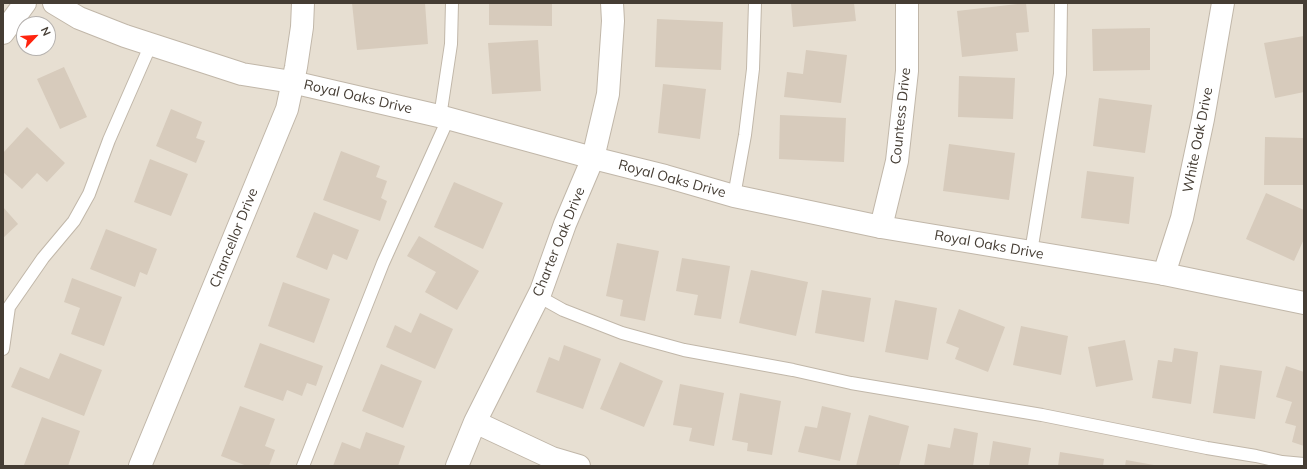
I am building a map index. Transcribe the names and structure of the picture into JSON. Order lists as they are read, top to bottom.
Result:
{
  "streets": {
    "street": [
      "Royal Oaks Drive",
      "Countess Drive",
      "White Oak Drive",
      "Chancellor Drive",
      "Charter Oak Drive"
    ]
  },
  "crossings": [
    ["Royal Oaks Drive", "Countess Drive"],
    ["Royal Oaks Drive", "White Oak Drive"],
    ["Royal Oaks Drive", "Chancellor Drive"],
    ["Royal Oaks Drive", "Charter Oak Drive"]
  ],
  "north": "top right"
}
